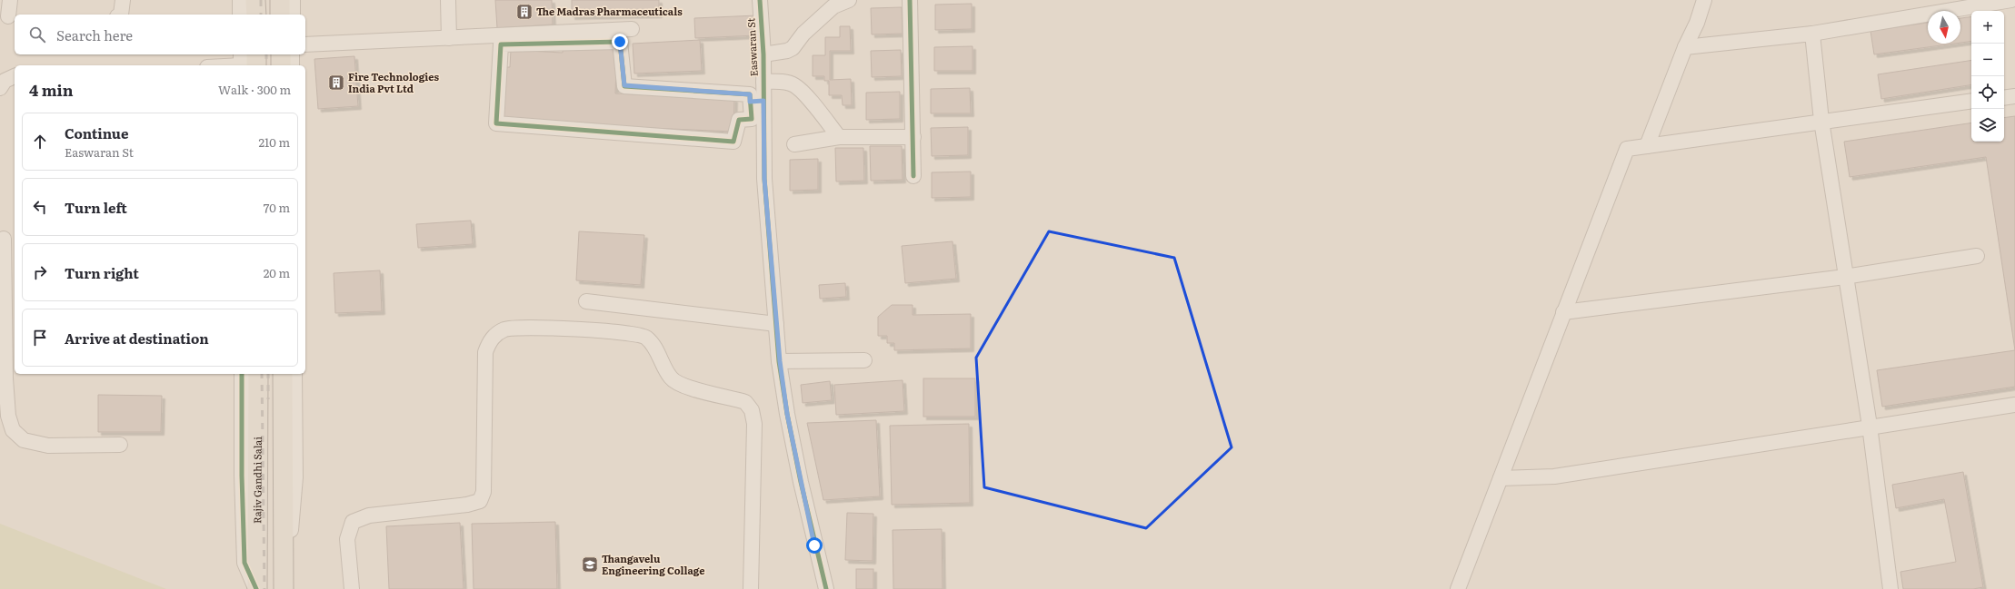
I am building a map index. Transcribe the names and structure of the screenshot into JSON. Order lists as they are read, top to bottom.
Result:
{
  "streets": {
    "main road": ["Rajiv Gandhi Salai"],
    "street": ["Easwaran St"]
  },
  "places": {
    "building": ["The Madras Pharmaceuticals", "Fire Technologies India Pvt Ltd"],
    "school or university": ["Thangavelu Engineering Collage"]
  },
  "north": "bottom",
  "page": {
    "map_buttons": ["+", "−"],
    "search": "Search here",
    "heading": ["4 min", "Walk · 300 m"],
    "list": [
      ["Continue", "Easwaran St", "210 m"],
      ["Turn left", "70 m"],
      ["Turn right", "20 m"],
      "Arrive at destination"
    ]
  }
}
